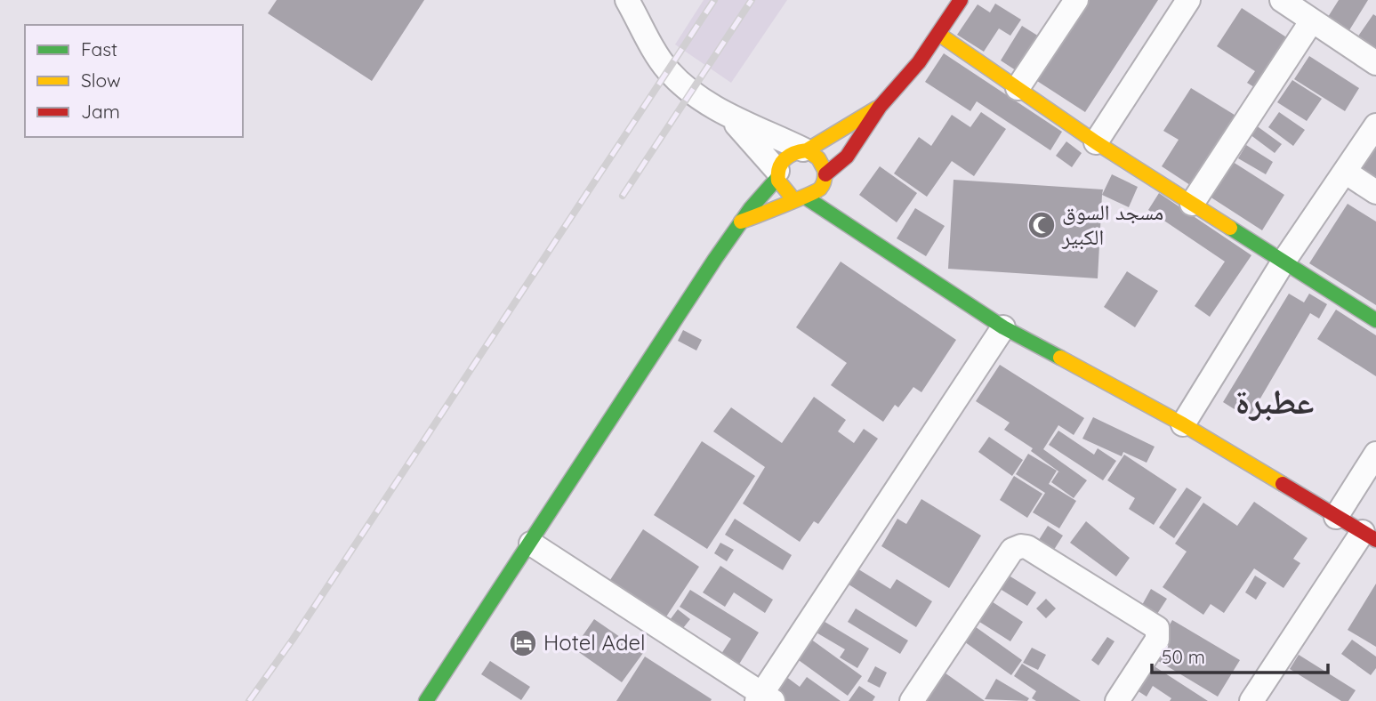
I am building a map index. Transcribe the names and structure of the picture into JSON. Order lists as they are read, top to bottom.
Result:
{
  "districts": ["عطبرة"],
  "places": {
    "mosque": ["مسجد السوق الكبير"],
    "hotel": ["Hotel Adel"]
  },
  "legend": ["Fast", "Slow", "Jam"],
  "scale_bar": "50 m"
}
